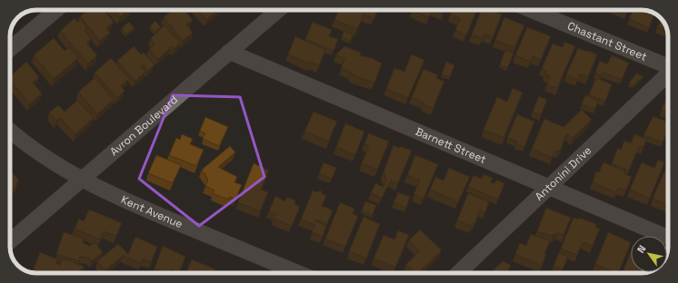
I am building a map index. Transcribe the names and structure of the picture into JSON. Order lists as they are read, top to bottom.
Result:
{
  "streets": {
    "street": [
      "Chastant Street",
      "Avron Boulevard",
      "Barnett Street",
      "Antonini Drive",
      "Kent Avenue"
    ]
  },
  "crossings": [
    ["Avron Boulevard", "Barnett Street"],
    ["Avron Boulevard", "Kent Avenue"],
    ["Barnett Street", "Antonini Drive"]
  ],
  "north": "top left"
}
